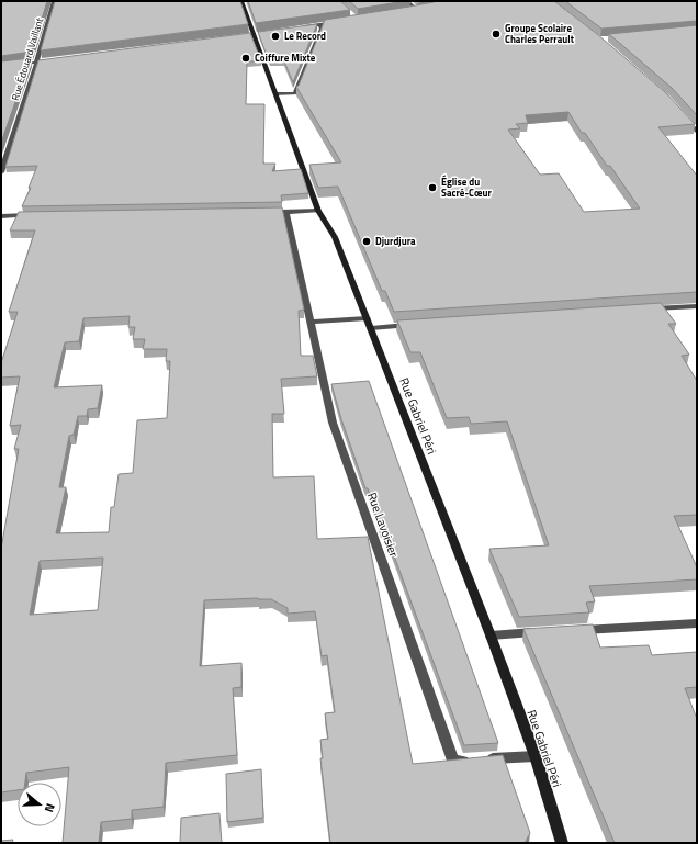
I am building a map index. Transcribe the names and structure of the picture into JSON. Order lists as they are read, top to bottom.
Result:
{
  "streets": {
    "main road": ["Rue Gabriel Péri"],
    "street": ["Rue Édouard Vaillant", "Rue Lavoisier"]
  },
  "crossings": [
    ["Rue Gabriel Péri", "Rue Lavoisier"]
  ],
  "places": [
    "Groupe Scolaire Charles Perrault",
    "Le Record",
    "Coiffure Mixte",
    "Église du Sacré-Cœur",
    "Djurdjura"
  ],
  "north": "right"
}
